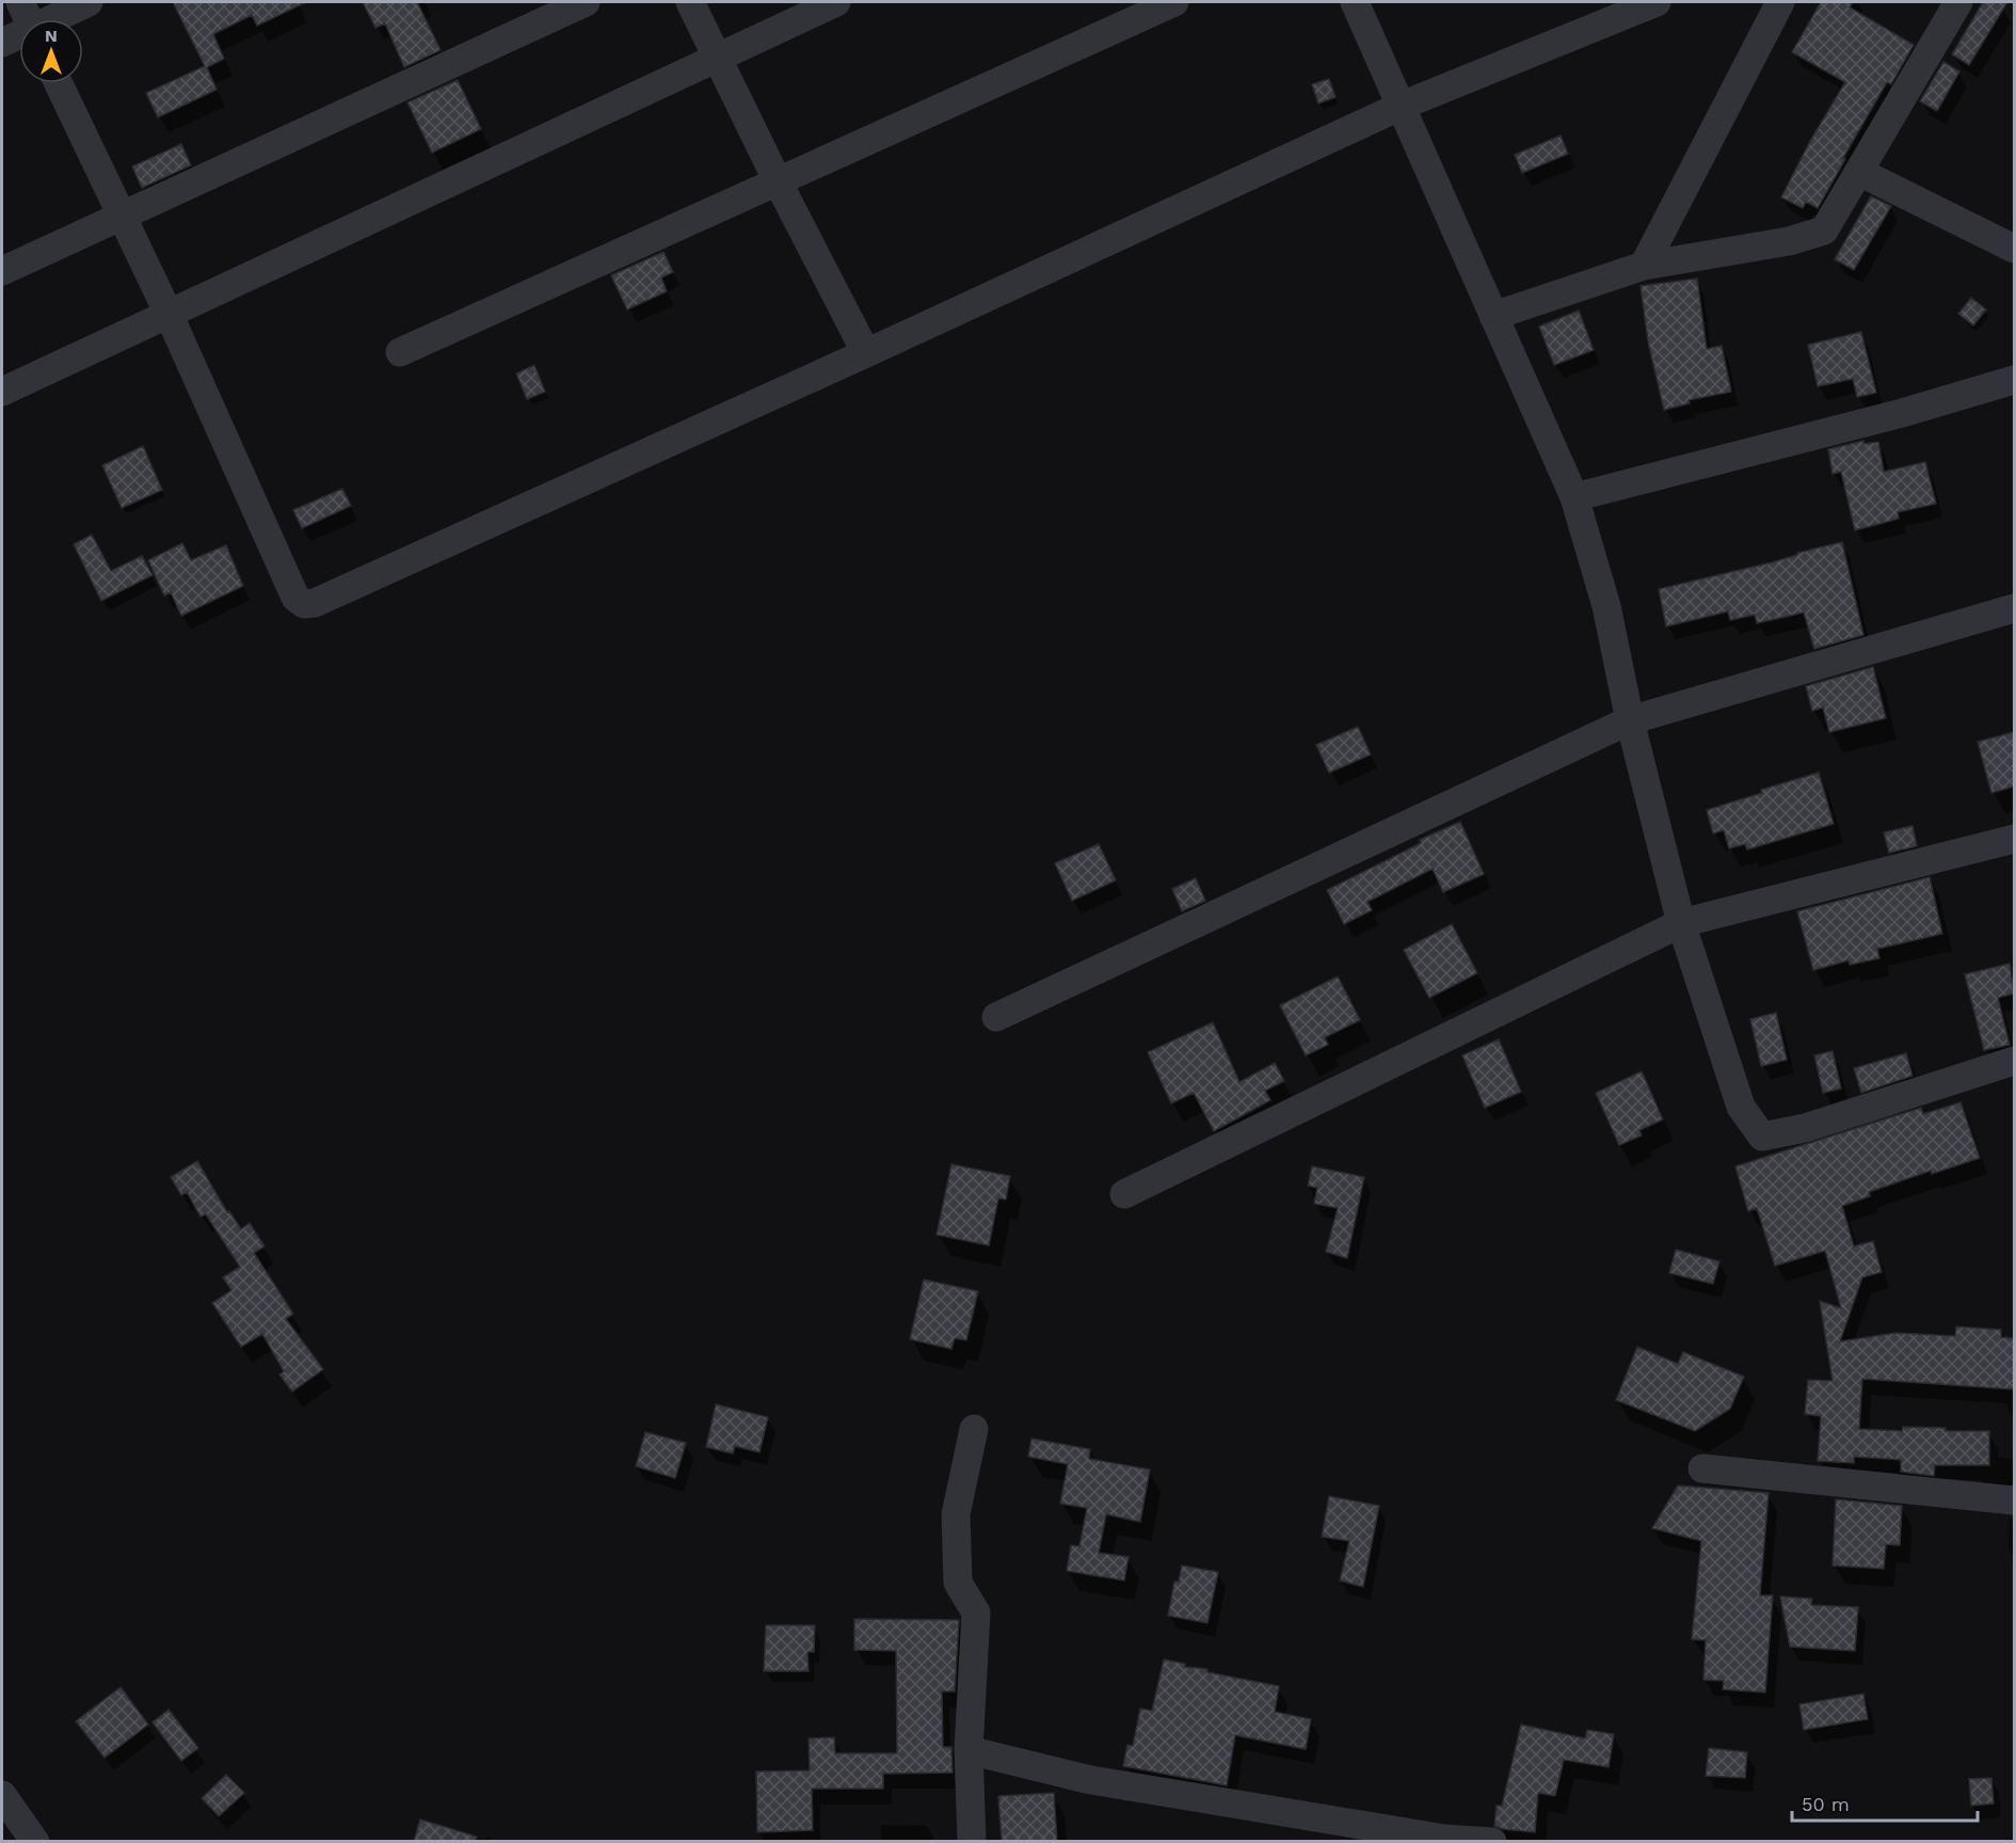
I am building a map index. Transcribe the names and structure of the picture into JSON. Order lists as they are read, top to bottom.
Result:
{
  "scale_bar": "50 m",
  "north": "top"
}
